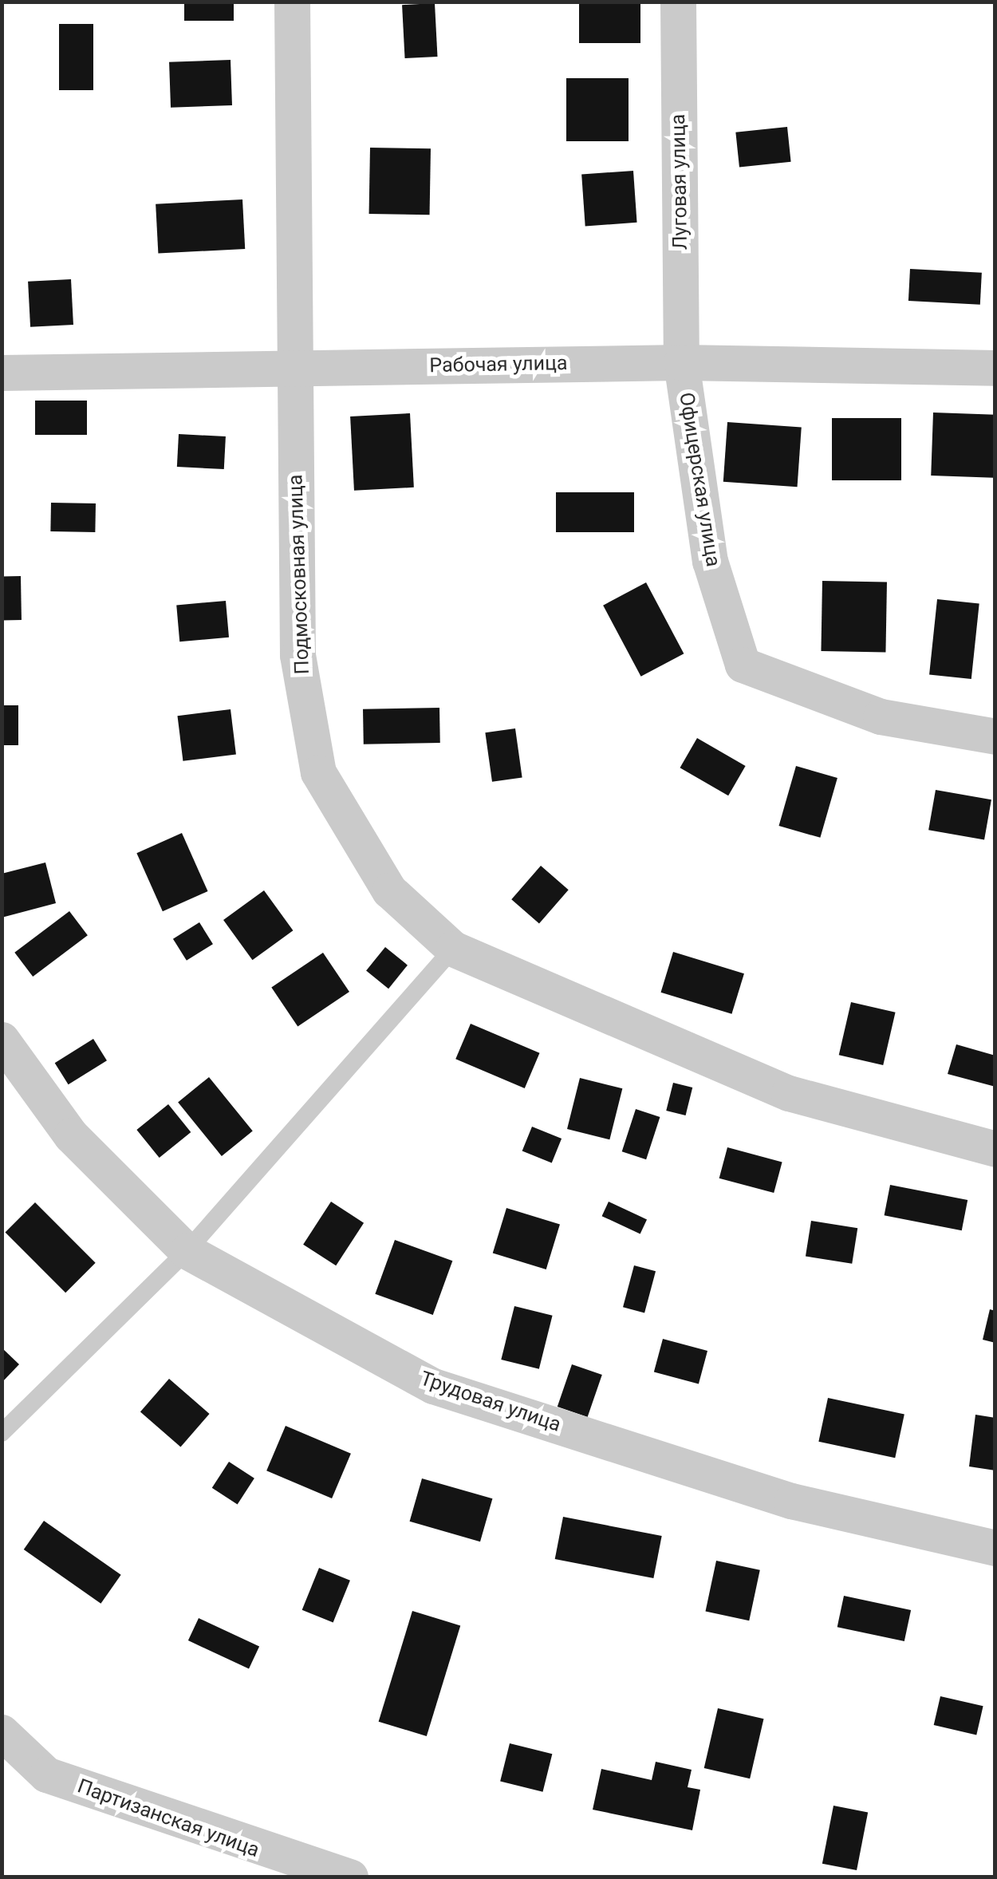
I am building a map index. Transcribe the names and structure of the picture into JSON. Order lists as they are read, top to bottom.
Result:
{
  "streets": {
    "street": [
      "Луговая улица",
      "Рабочая улица",
      "Офицерская улица",
      "Подмосковная улица",
      "Трудовая улица",
      "Партизанская улица"
    ]
  },
  "crossings": [
    ["Луговая улица", "Рабочая улица"],
    ["Луговая улица", "Офицерская улица"],
    ["Рабочая улица", "Офицерская улица"],
    ["Рабочая улица", "Подмосковная улица"]
  ]
}
